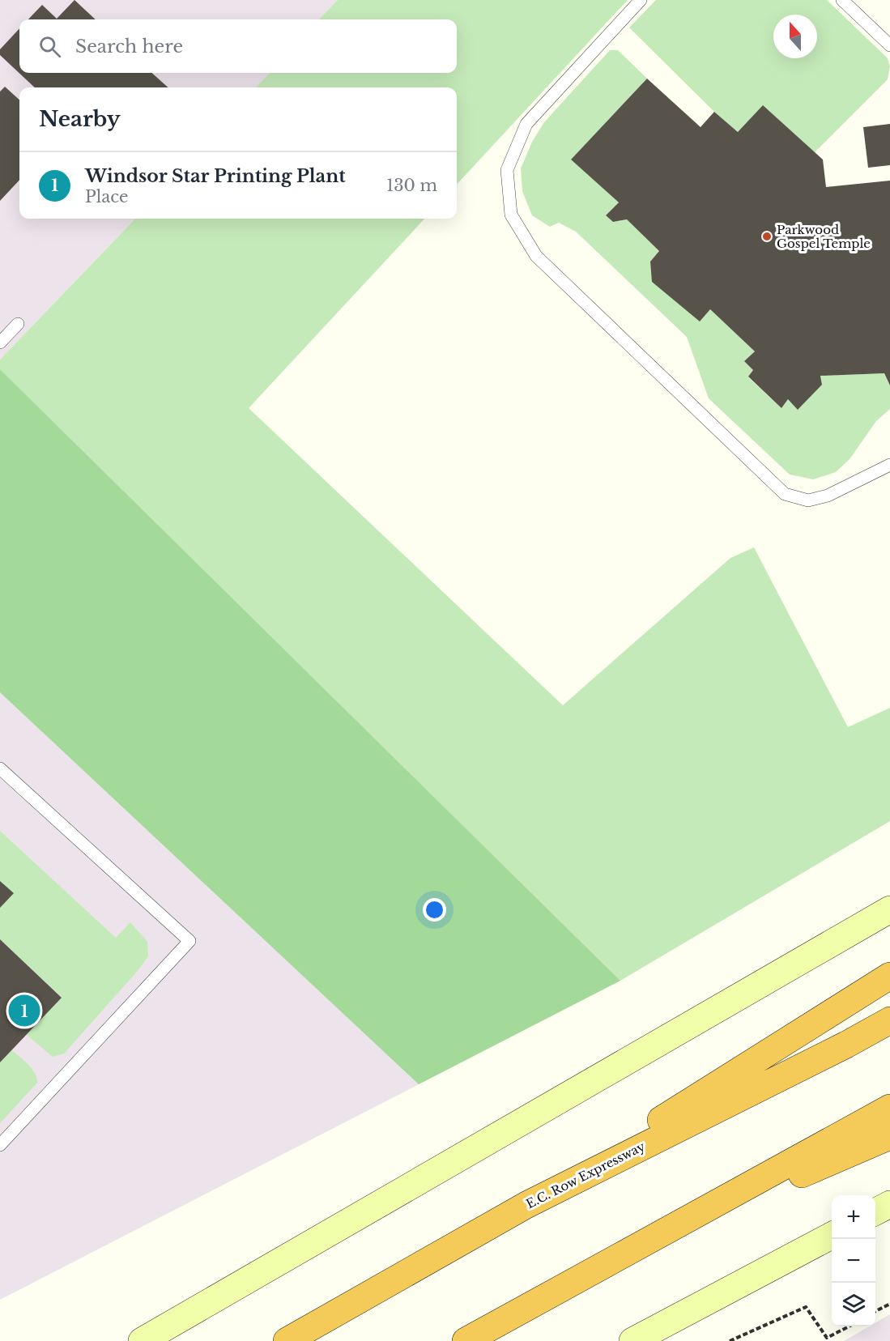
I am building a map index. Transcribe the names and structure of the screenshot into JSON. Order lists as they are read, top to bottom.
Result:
{
  "streets": {
    "highway": ["E.C. Row Expressway"]
  },
  "places": ["Parkwood Gospel Temple"],
  "north": "top",
  "page": {
    "search": "Search here",
    "heading": "Nearby",
    "list": [
      {
        "mark": "1",
        "name": "Windsor Star Printing Plant",
        "note": "Place",
        "value": "130 m"
      }
    ],
    "pins": "1",
    "map_buttons": ["+", "−"]
  }
}
